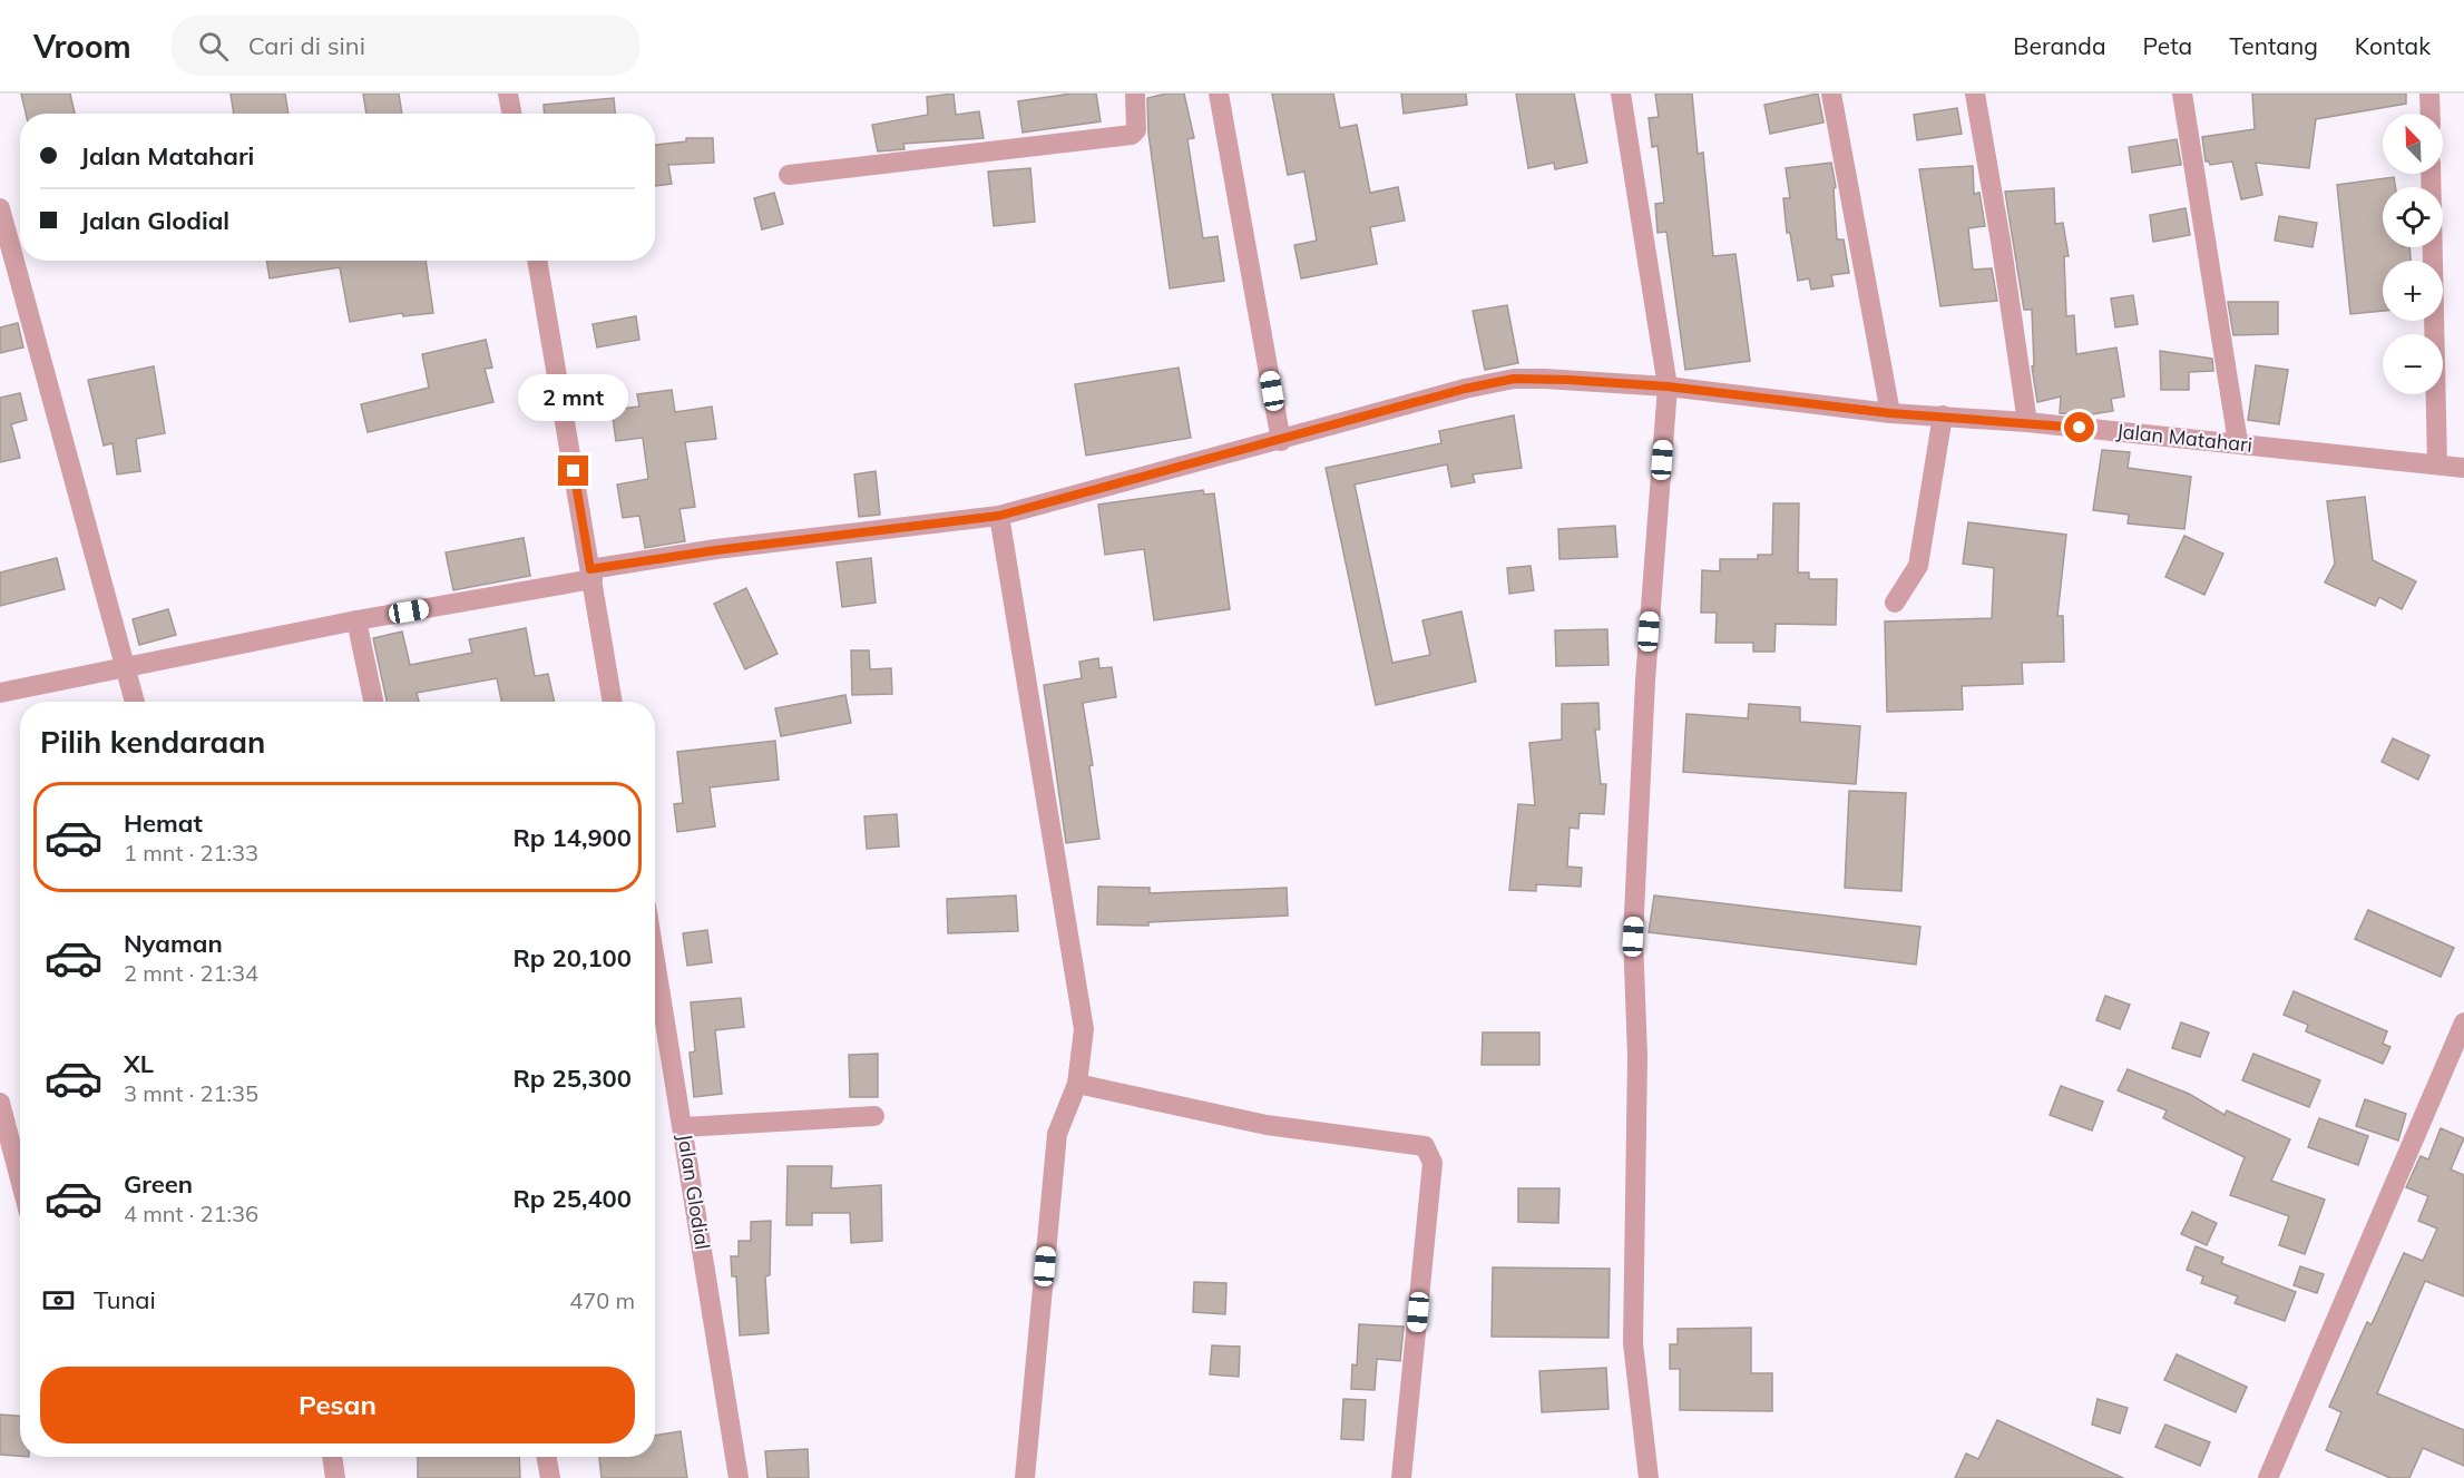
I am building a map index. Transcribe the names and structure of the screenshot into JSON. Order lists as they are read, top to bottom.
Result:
{
  "streets": {
    "street": ["Jalan Matahari", "Jalan Glodial"]
  },
  "north": "top left",
  "page": {
    "header": "Vroom",
    "search": "Cari di sini",
    "nav": [
      "Beranda",
      "Peta",
      "Tentang",
      "Kontak"
    ],
    "map_buttons": ["+", "−"],
    "banner": ["Jalan Matahari", "Jalan Glodial"],
    "bubble": "2 mnt",
    "heading": "Pilih kendaraan",
    "list": [
      {
        "name": "Hemat",
        "note": "1 mnt · 21:33",
        "value": "Rp 14,900"
      },
      {
        "name": "Nyaman",
        "note": "2 mnt · 21:34",
        "value": "Rp 20,100"
      },
      {
        "name": "XL",
        "note": "3 mnt · 21:35",
        "value": "Rp 25,300"
      },
      {
        "name": "Green",
        "note": "4 mnt · 21:36",
        "value": "Rp 25,400"
      }
    ],
    "pay": ["Tunai", "470 m"],
    "buttons": "Pesan"
  }
}
